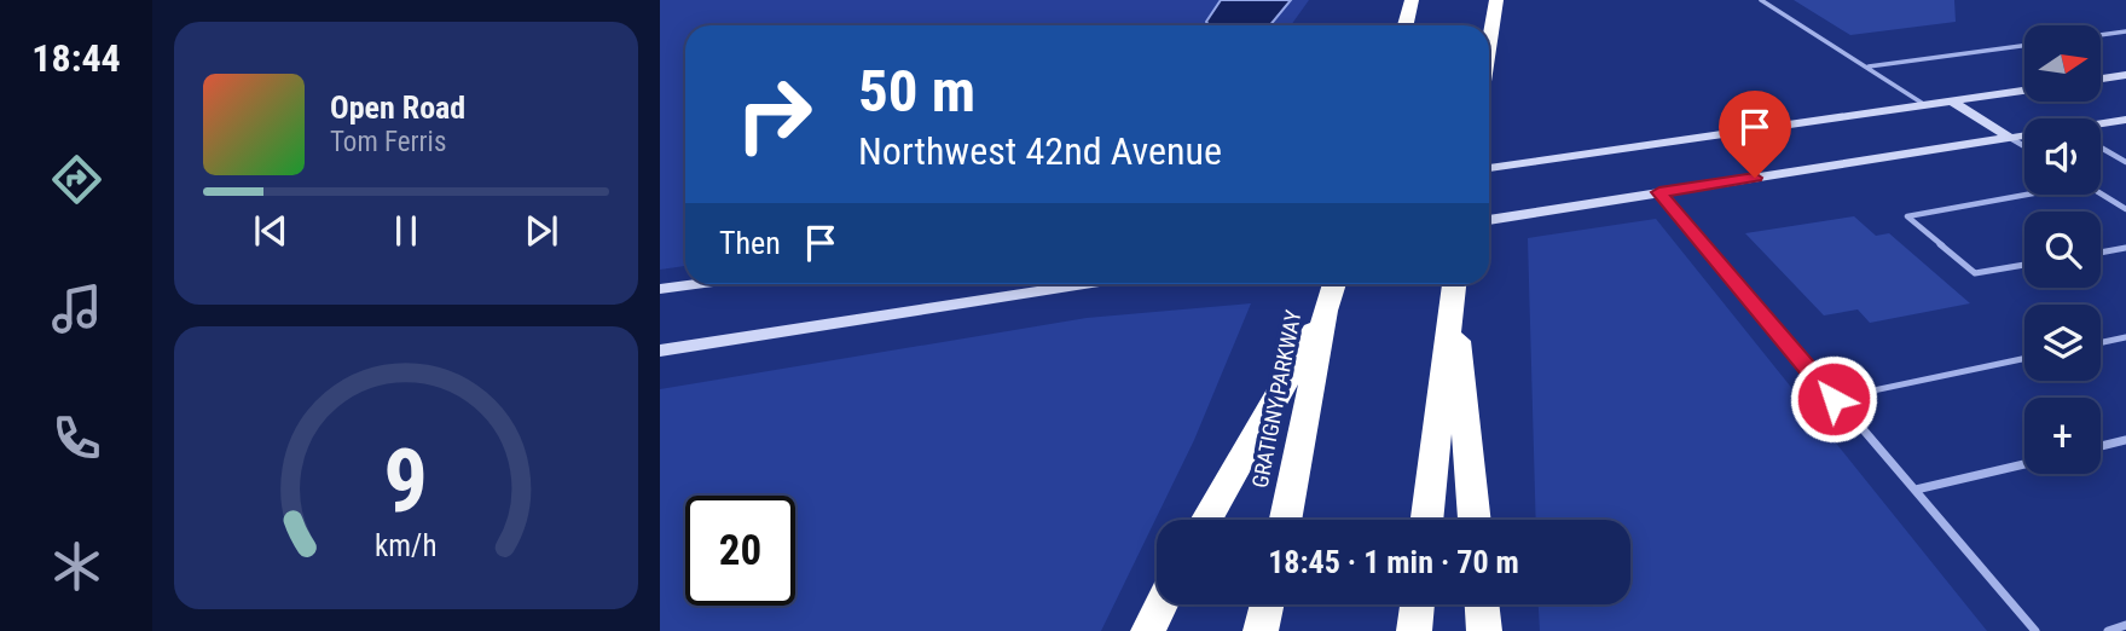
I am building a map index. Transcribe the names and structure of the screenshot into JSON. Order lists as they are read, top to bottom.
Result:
{
  "streets": {
    "highway": ["GRATIGNY PARKWAY"]
  },
  "north": "right",
  "page": {
    "tabs": "18:44",
    "map_buttons": "+",
    "turn": ["50 m", "Northwest 42nd Avenue"],
    "song": ["Open Road", "Tom Ferris"],
    "then": "Then",
    "limit": "20",
    "trip": "18:45 · 1 min · 70 m",
    "gauge": ["9", "km/h"]
  }
}
